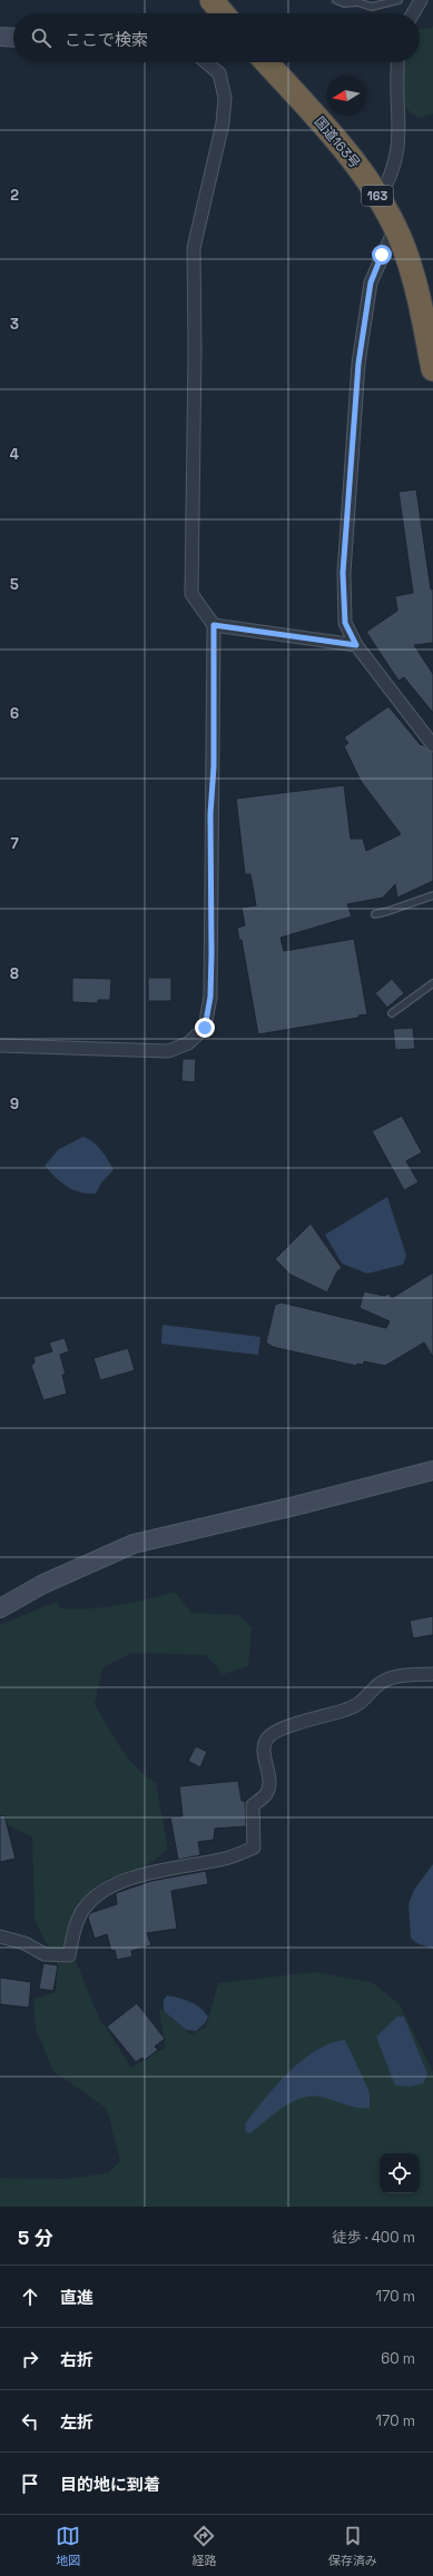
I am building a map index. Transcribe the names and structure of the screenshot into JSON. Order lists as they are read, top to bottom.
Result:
{
  "streets": {
    "highway": ["国道163号", "163"]
  },
  "north": "left",
  "page": {
    "search": "ここで検索",
    "heading": ["5 分", "徒歩 · 400 m"],
    "list": [
      ["直進", "170 m"],
      ["右折", "60 m"],
      ["左折", "170 m"],
      "目的地に到着"
    ],
    "nav": ["地図", "経路", "保存済み"]
  },
  "grid": {
    "rows": [
      "2",
      "3",
      "4",
      "5",
      "6",
      "7",
      "8",
      "9"
    ]
  }
}
